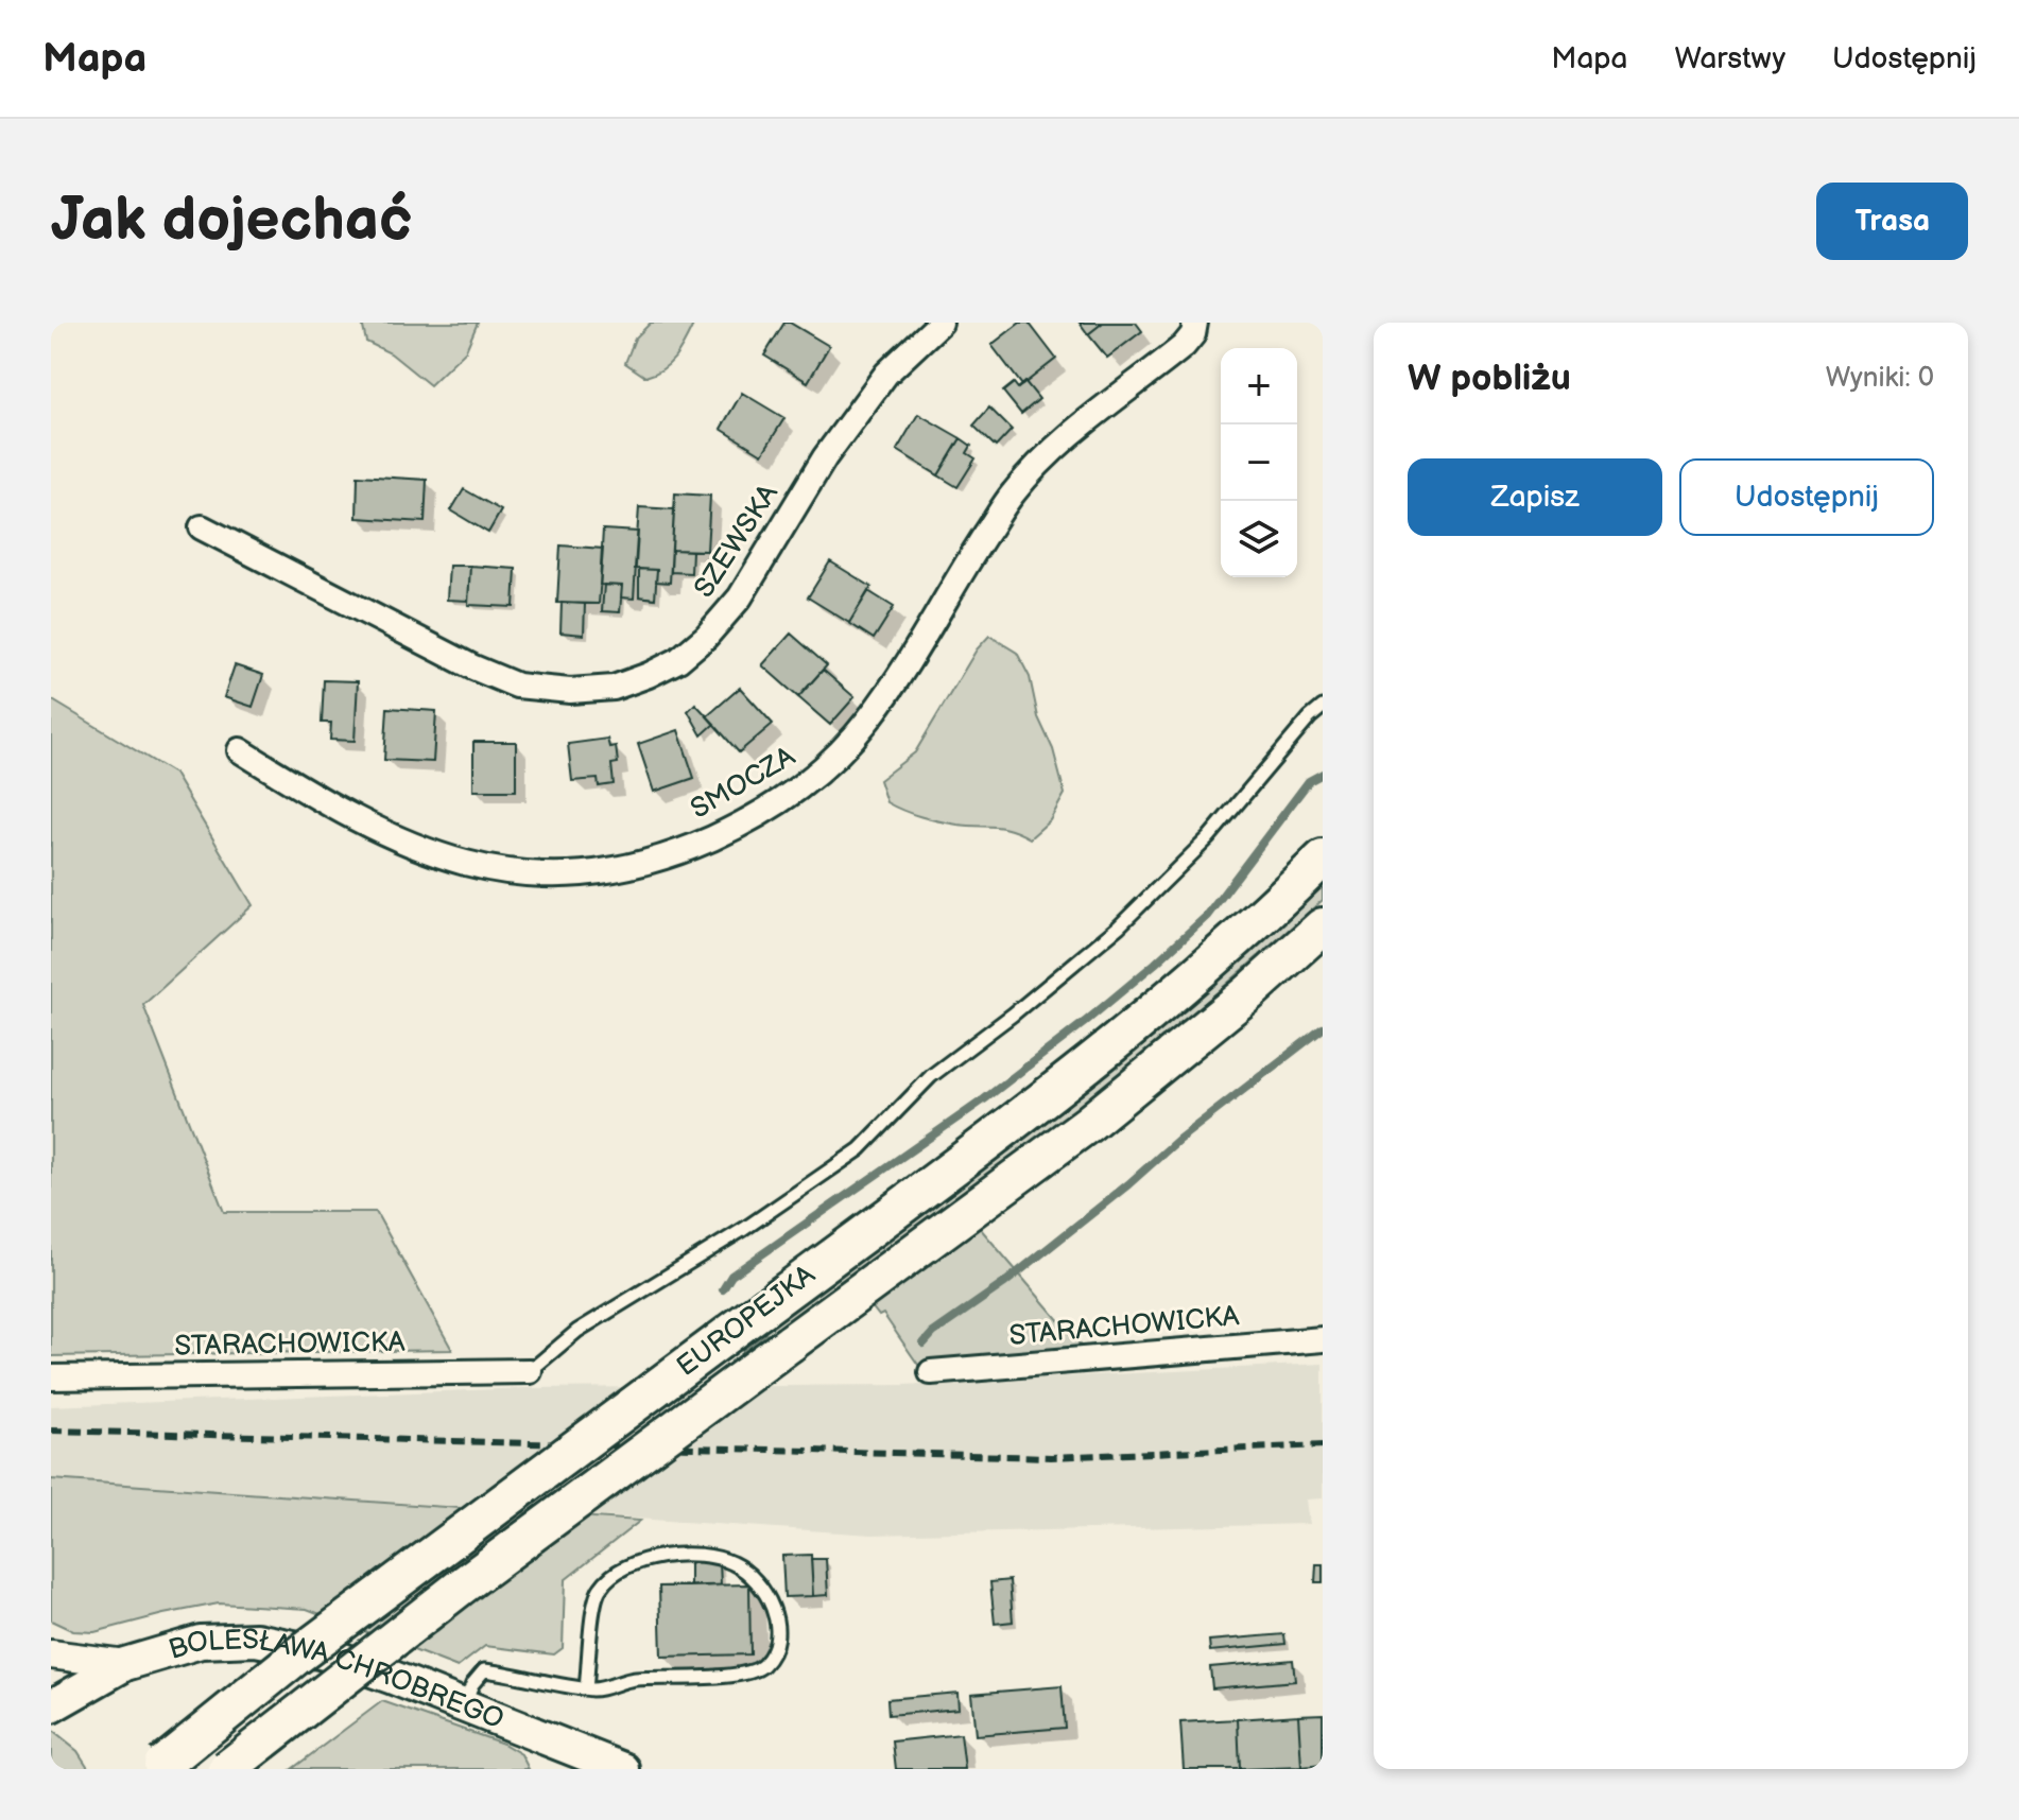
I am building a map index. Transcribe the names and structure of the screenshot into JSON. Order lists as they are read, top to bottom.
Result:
{
  "streets": {
    "main road": ["EUROPEJKA", "BOLESŁAWA CHROBREGO"],
    "street": ["SZEWSKA", "SMOCZA", "STARACHOWICKA"]
  },
  "page": {
    "header": "Mapa",
    "nav": ["Mapa", "Warstwy", "Udostępnij"],
    "buttons": [
      "Trasa",
      ["Zapisz", "Udostępnij"]
    ],
    "title": "Jak dojechać",
    "heading": ["W pobliżu", "Wyniki: 0"],
    "map_buttons": ["+", "−"]
  }
}
